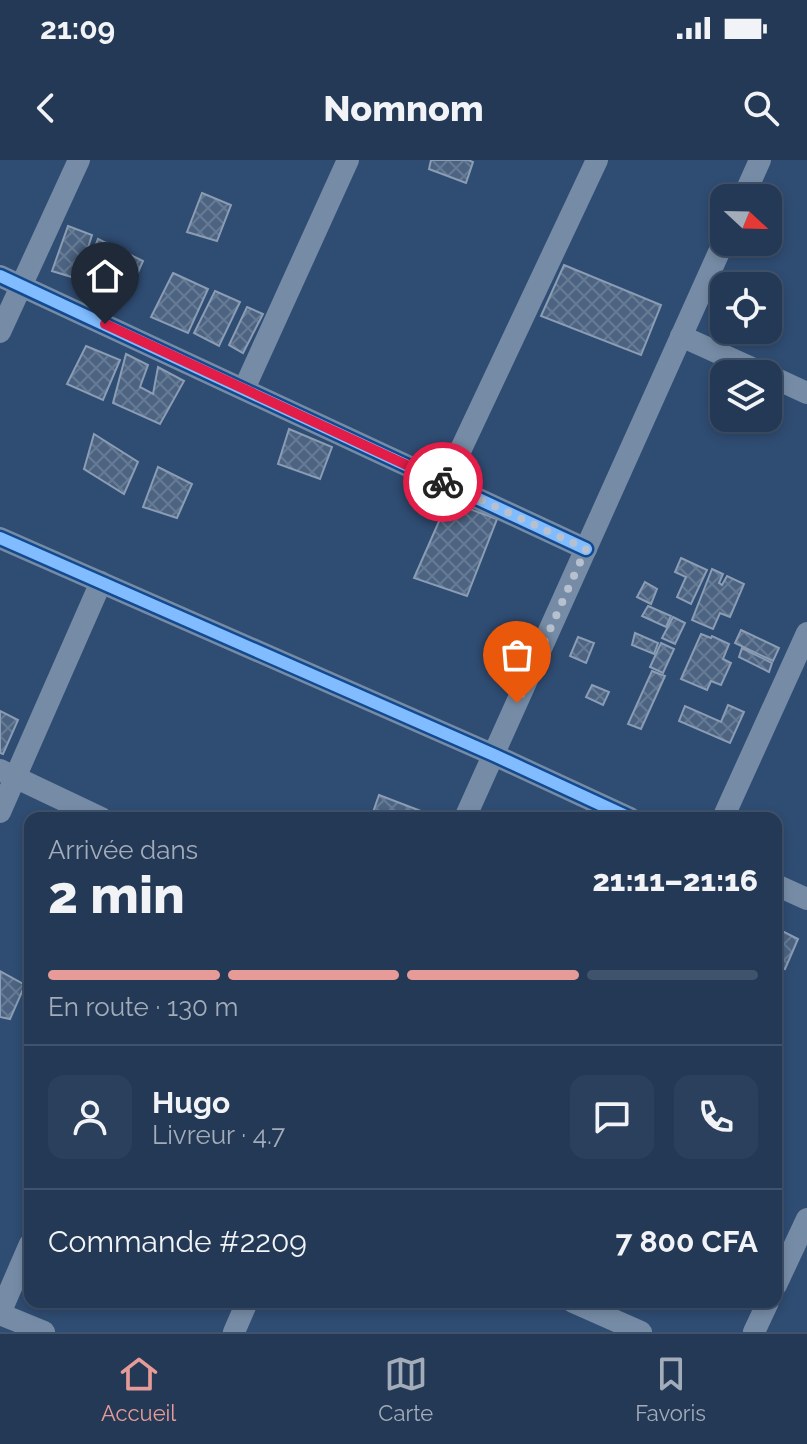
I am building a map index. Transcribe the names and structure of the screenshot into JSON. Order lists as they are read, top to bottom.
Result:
{
  "north": "right",
  "page": {
    "status": "21:09",
    "header": "Nomnom",
    "heading": ["2 min", "Arrivée dans", "21:11–21:16"],
    "panel": [
      "Hugo",
      "Livreur · 4.7",
      "Commande #2209",
      "7 800 CFA"
    ],
    "bar": "En route · 130 m",
    "tabs": ["Accueil", "Carte", "Favoris"]
  }
}
